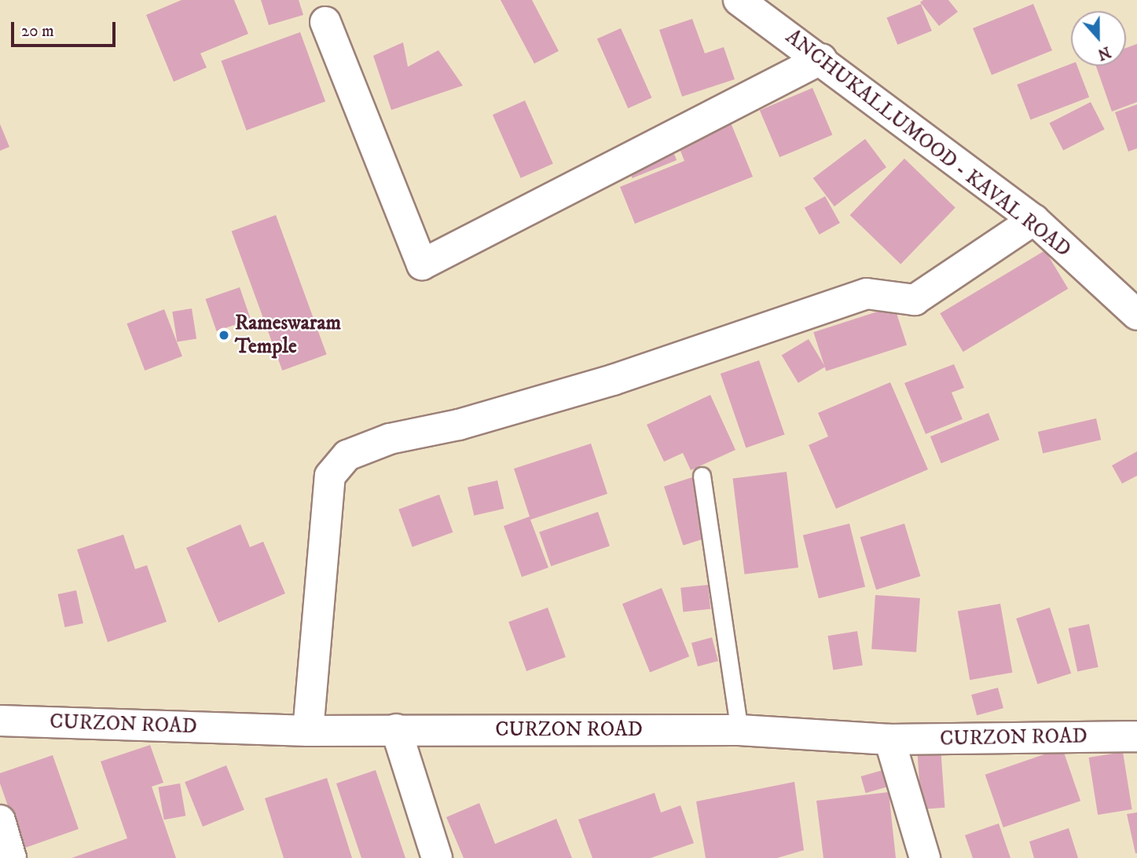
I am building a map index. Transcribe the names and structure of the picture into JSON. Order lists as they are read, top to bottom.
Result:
{
  "streets": {
    "street": ["ANCHUKALLUMOOD - KAVAL ROAD", "CURZON ROAD"]
  },
  "places": ["Rameswaram Temple"],
  "scale_bar": "20 m",
  "north": "bottom"
}
